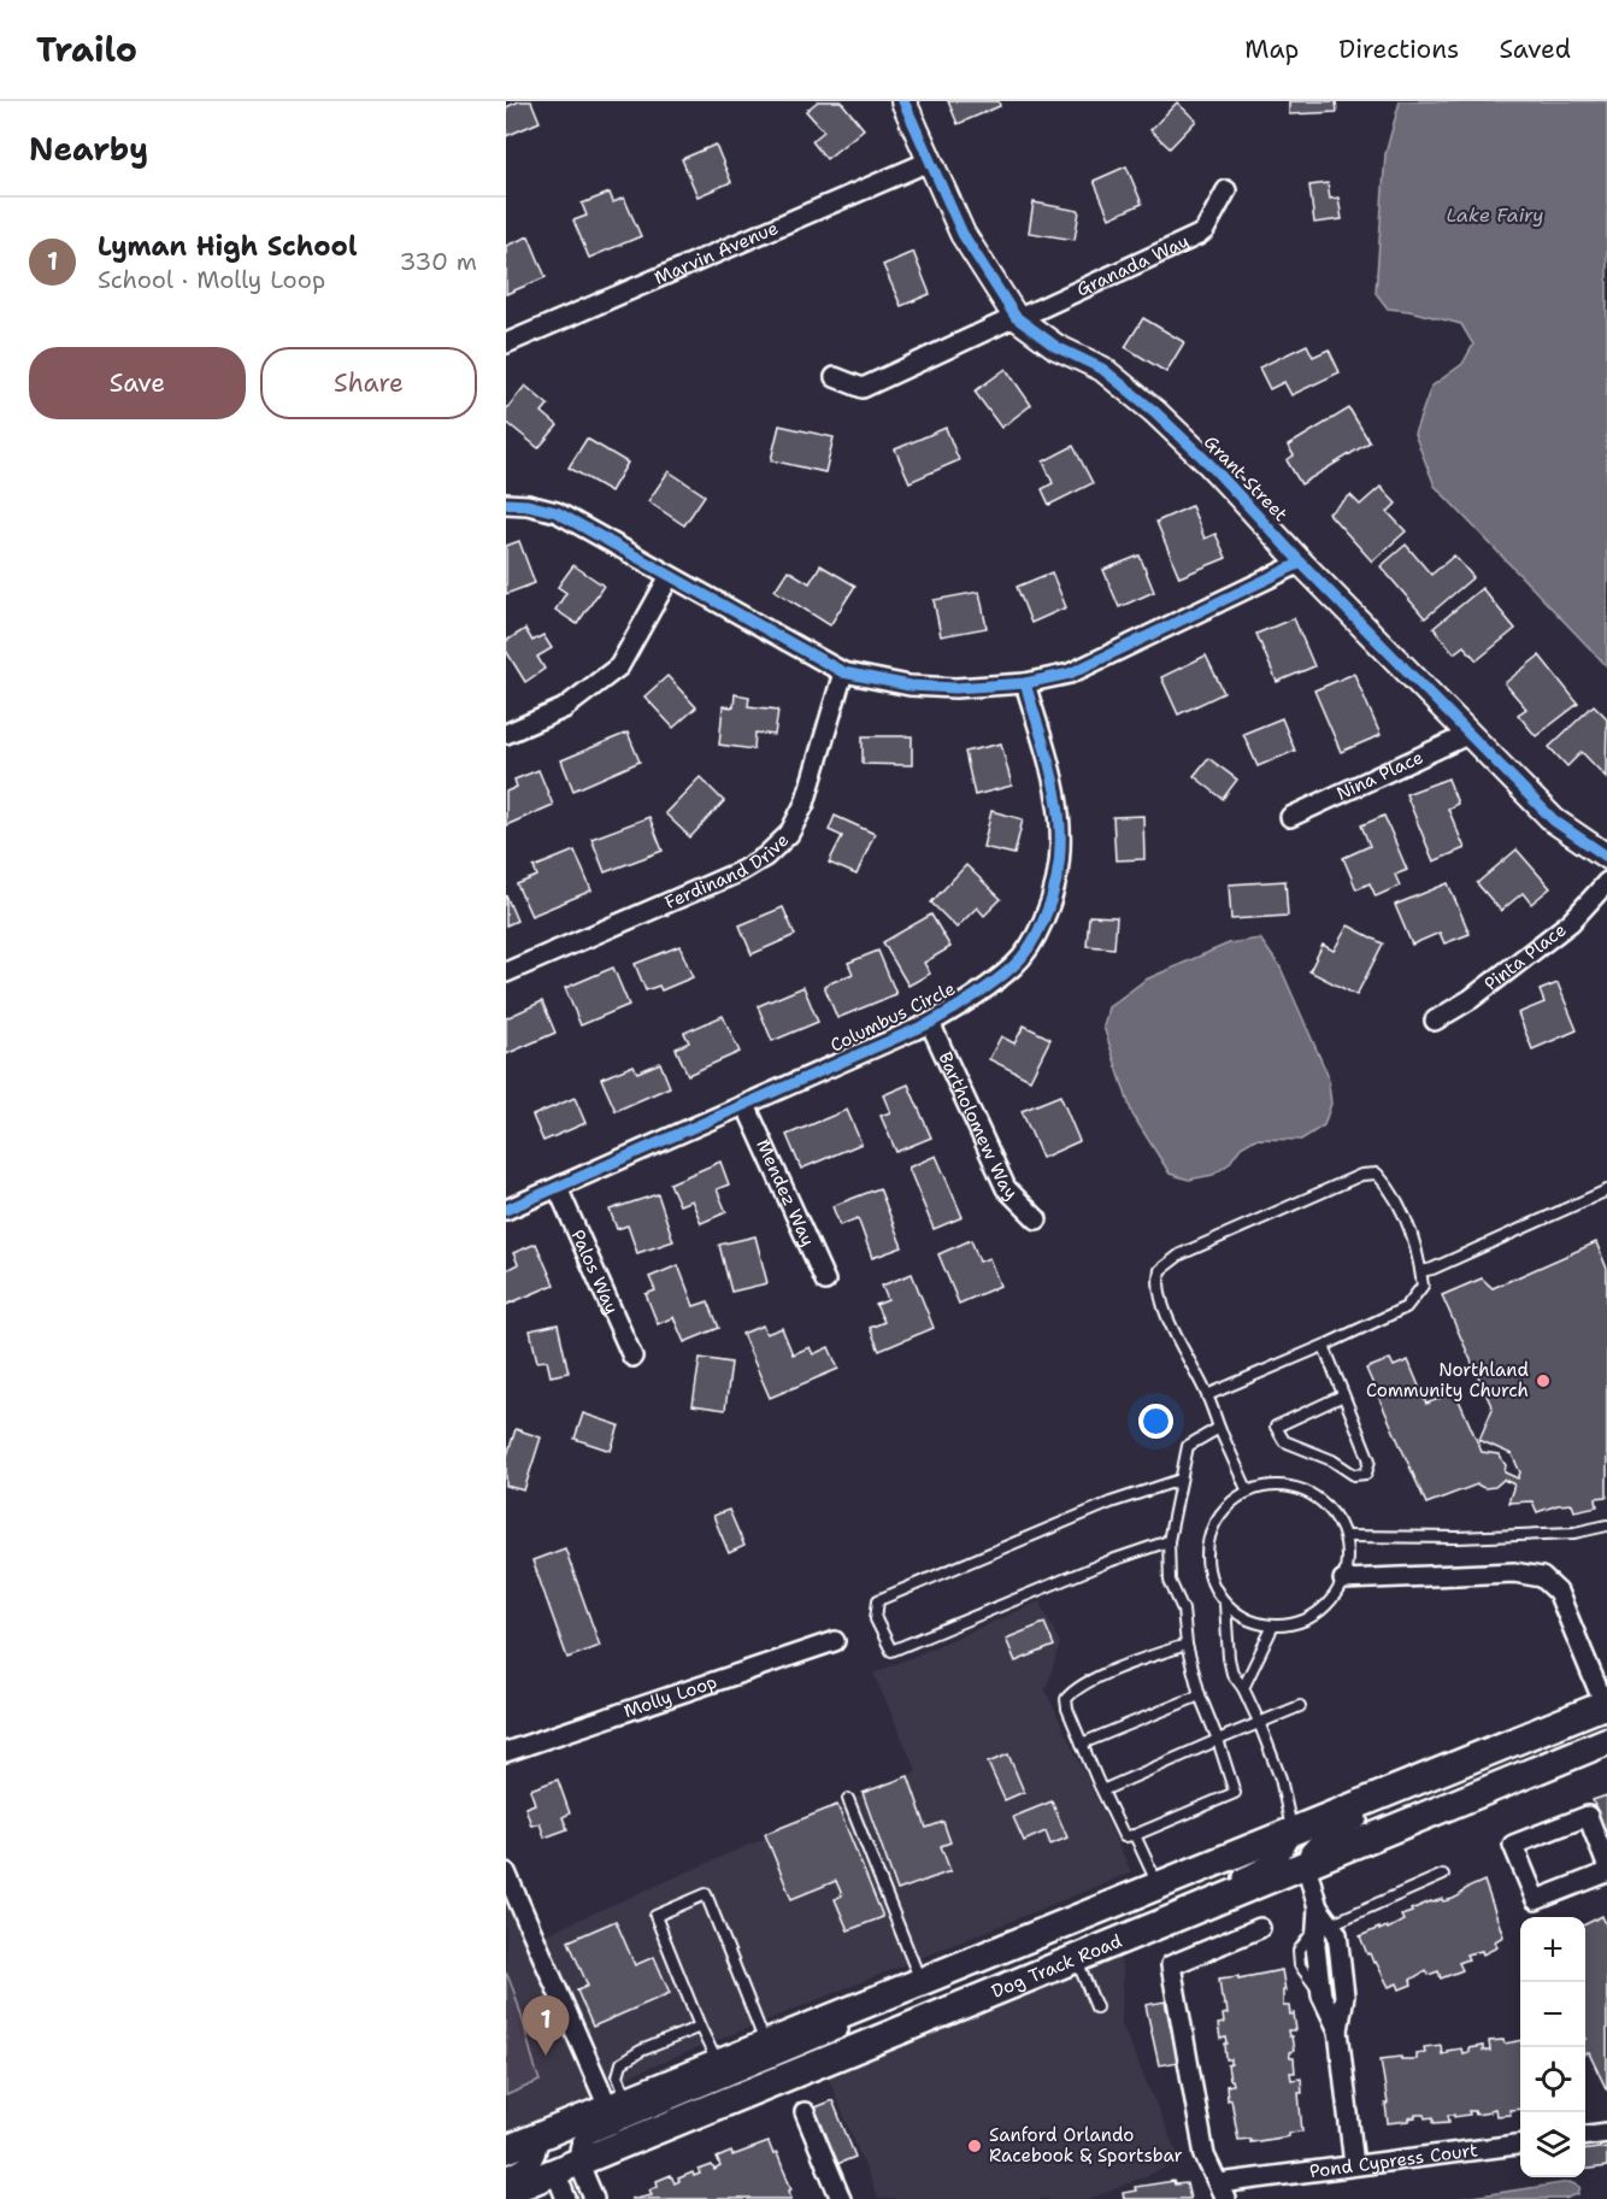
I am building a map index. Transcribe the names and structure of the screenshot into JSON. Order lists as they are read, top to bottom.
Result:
{
  "streets": {
    "main road": ["Dog Track Road"],
    "street": [
      "Marvin Avenue",
      "Granada Way",
      "Grant Street",
      "Nina Place",
      "Ferdinand Drive",
      "Pinta Place",
      "Columbus Circle",
      "Bartholomew Way",
      "Mendez Way",
      "Palos Way",
      "Molly Loop",
      "Pond Cypress Court"
    ]
  },
  "crossings": [
    ["Marvin Avenue", "Grant Street"],
    ["Granada Way", "Grant Street"],
    ["Grant Street", "Nina Place"],
    ["Columbus Circle", "Bartholomew Way"],
    ["Columbus Circle", "Mendez Way"],
    ["Columbus Circle", "Palos Way"]
  ],
  "water": ["Lake Fairy"],
  "places": ["Northland Community Church", "Sanford Orlando Racebook & Sportsbar"],
  "page": {
    "header": "Trailo",
    "nav": ["Map", "Directions", "Saved"],
    "heading": "Nearby",
    "list": [
      {
        "mark": "1",
        "name": "Lyman High School",
        "note": "School · Molly Loop",
        "value": "330 m"
      }
    ],
    "buttons": ["Save", "Share"],
    "map_buttons": ["+", "−"],
    "pins": "1"
  }
}
